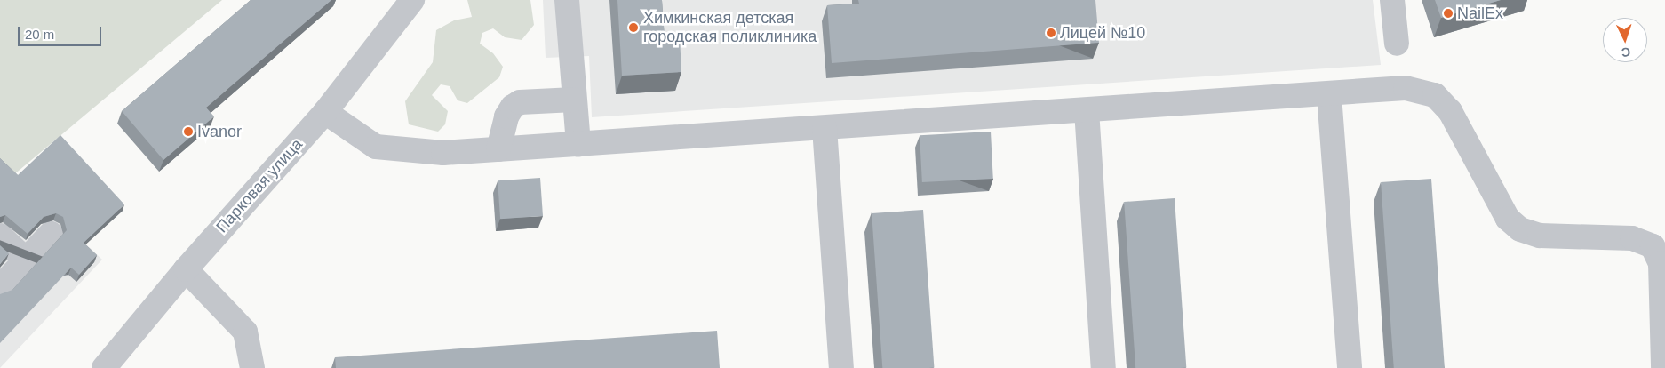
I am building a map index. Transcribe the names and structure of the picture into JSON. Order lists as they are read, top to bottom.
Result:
{
  "streets": {
    "street": ["Парковая улица"]
  },
  "places": [
    "NailEx",
    "Химкинская детская городская поликлиника",
    "Лицей №10",
    "Ivanor"
  ],
  "scale_bar": "20 m",
  "north": "bottom"
}
